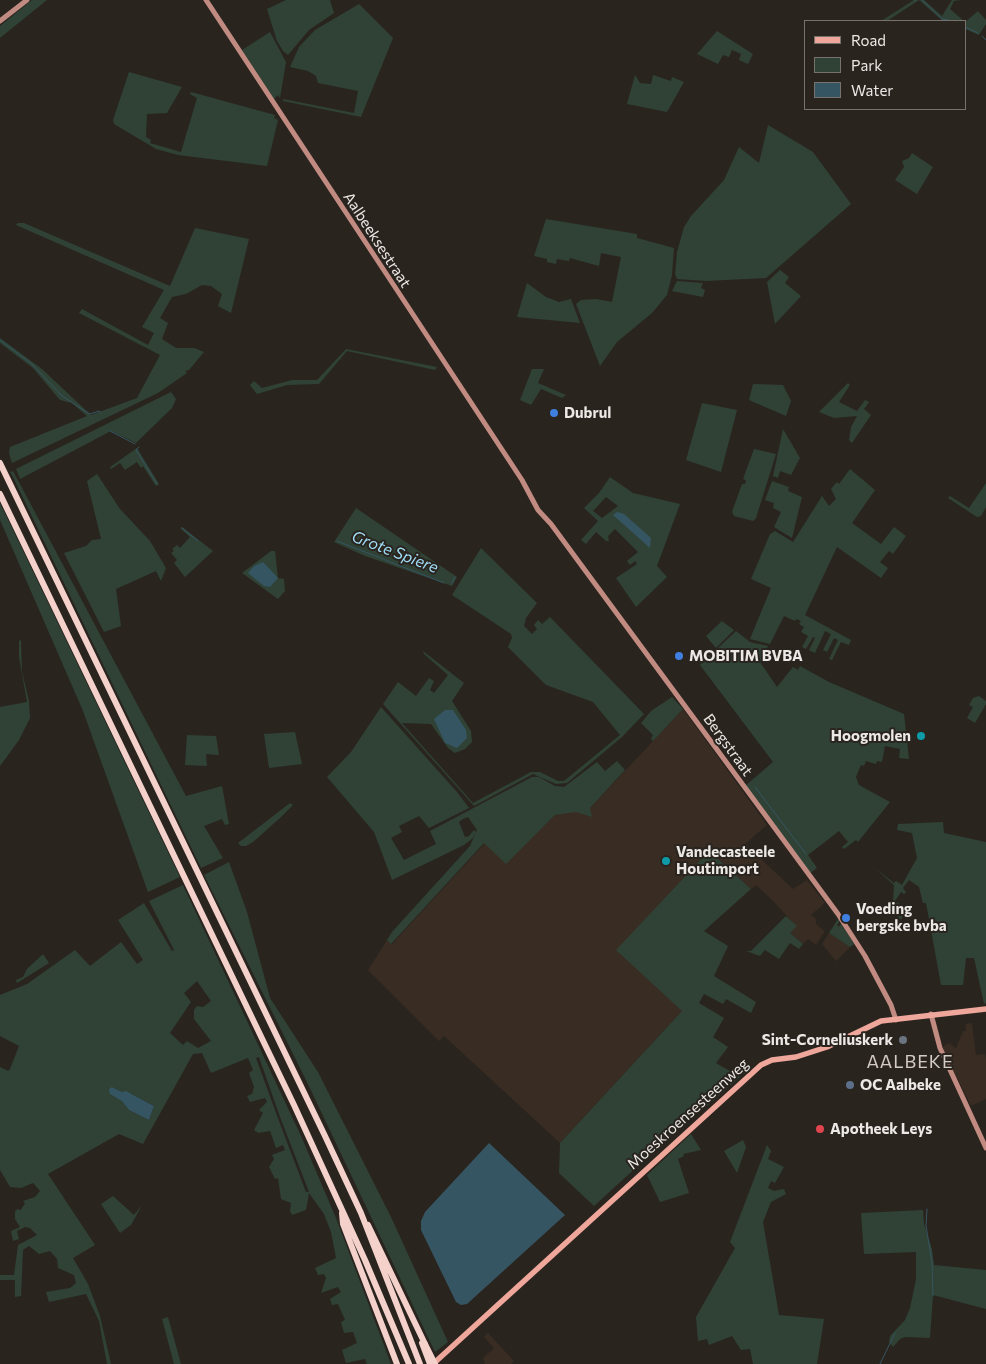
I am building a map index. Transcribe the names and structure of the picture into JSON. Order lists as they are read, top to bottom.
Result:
{
  "streets": {
    "main road": ["Moeskroensesteenweg"],
    "street": ["Aalbeeksestraat", "Bergstraat"]
  },
  "crossings": [
    ["Aalbeeksestraat", "Bergstraat"],
    ["Bergstraat", "Moeskroensesteenweg"]
  ],
  "districts": ["AALBEKE"],
  "water": ["Grote Spiere"],
  "places": [
    "Dubrul",
    "MOBITIM BVBA",
    "Hoogmolen",
    "Vandecasteele Houtimport",
    "Voeding bergske bvba",
    "Sint-Corneliuskerk",
    "OC Aalbeke",
    "Apotheek Leys"
  ],
  "legend": ["Road", "Park", "Water"]
}
